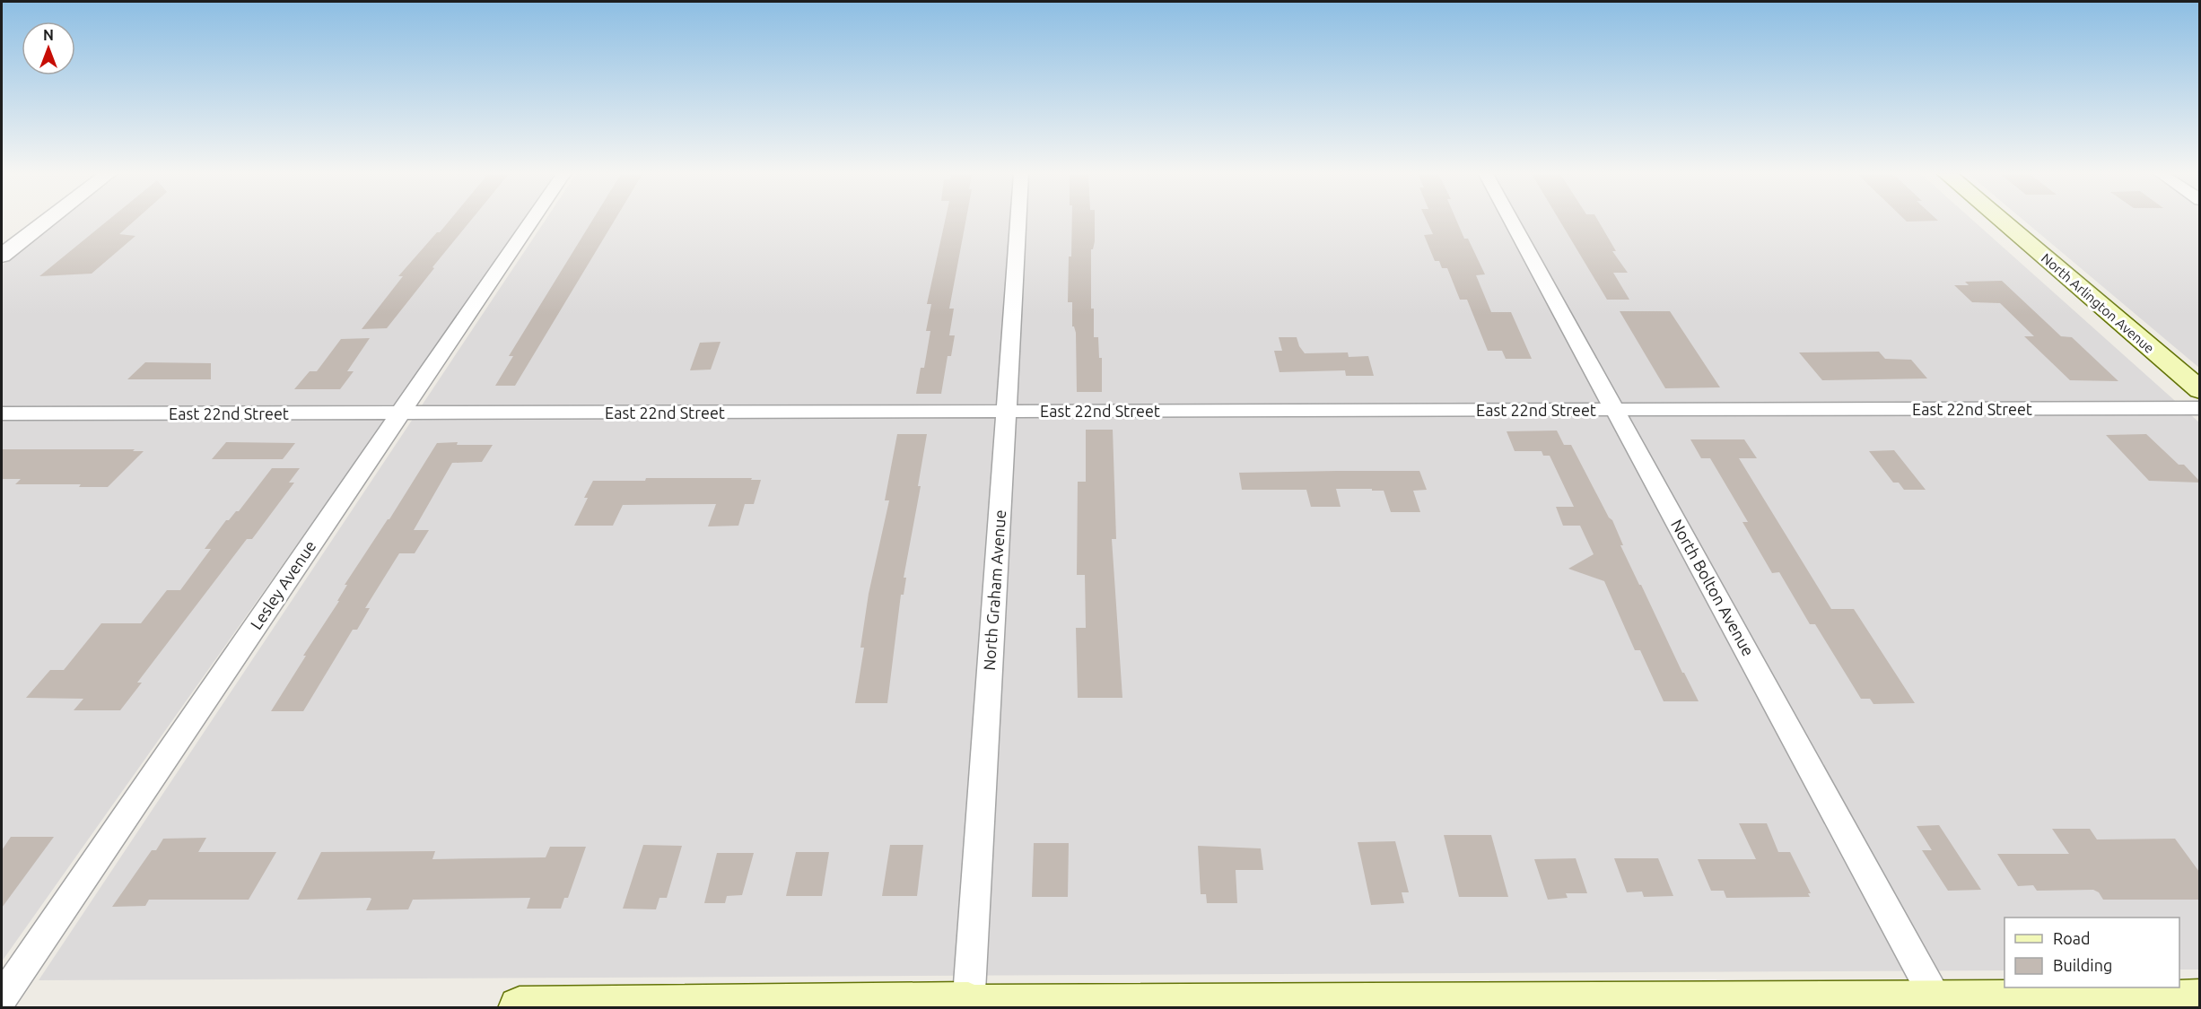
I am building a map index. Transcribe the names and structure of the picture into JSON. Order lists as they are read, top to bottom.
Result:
{
  "streets": {
    "main road": ["North Arlington Avenue"],
    "street": [
      "East 22nd Street",
      "Lesley Avenue",
      "North Bolton Avenue",
      "North Graham Avenue"
    ]
  },
  "crossings": [
    ["East 22nd Street", "Lesley Avenue"],
    ["East 22nd Street", "North Bolton Avenue"],
    ["East 22nd Street", "North Graham Avenue"]
  ],
  "legend": ["Road", "Building"],
  "north": "top"
}
